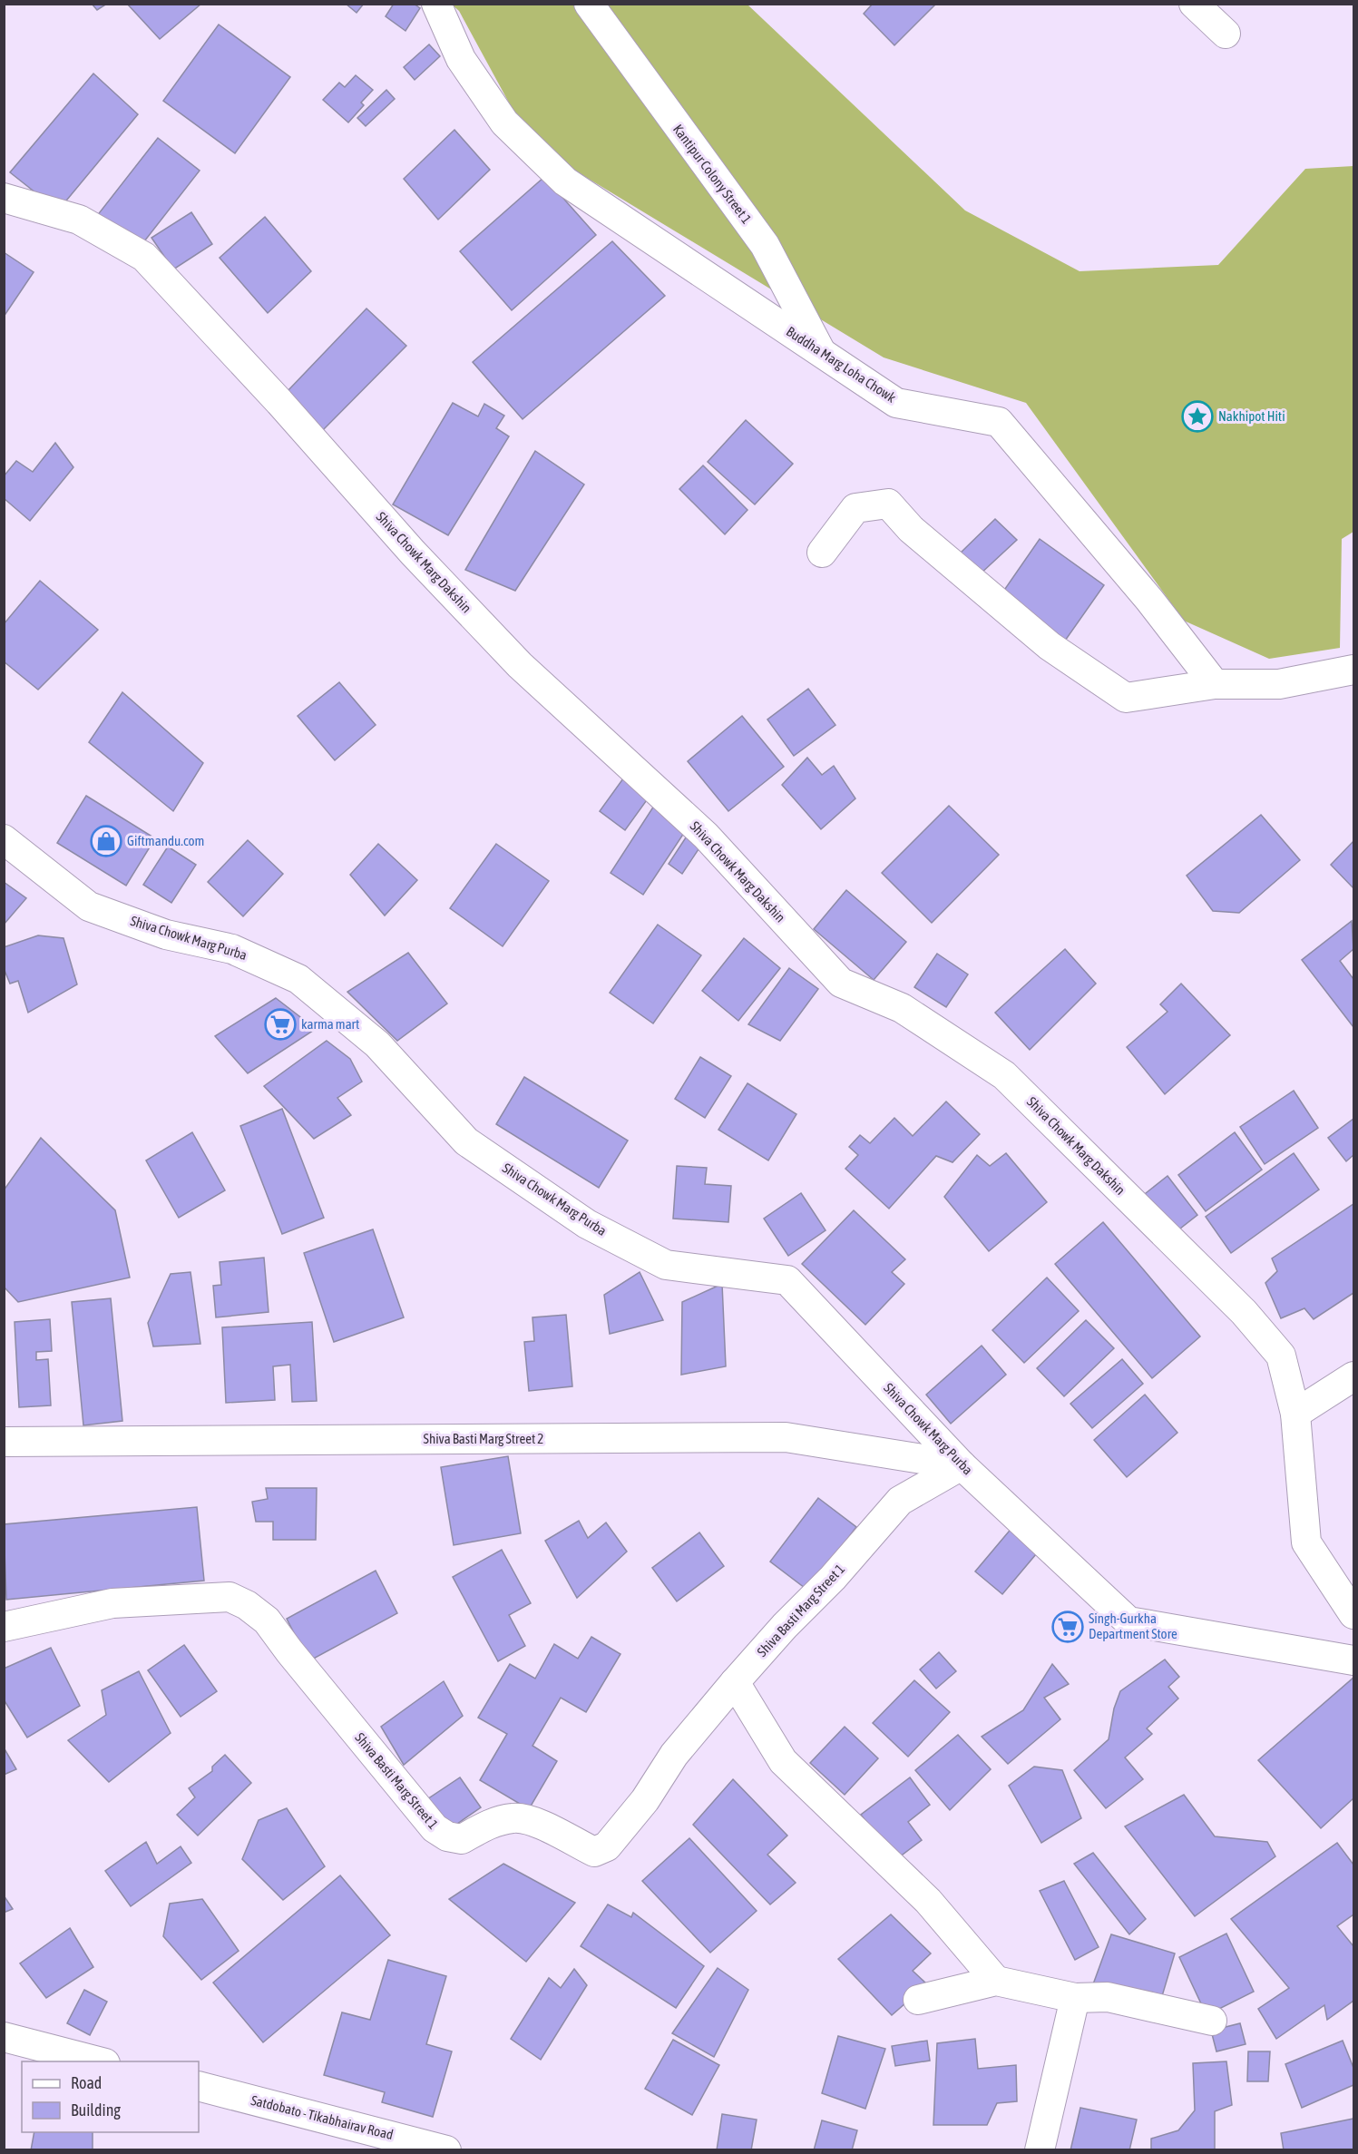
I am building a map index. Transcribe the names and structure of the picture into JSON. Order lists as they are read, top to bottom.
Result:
{
  "streets": {
    "street": [
      "Kantipur Colony Street 1",
      "Buddha Marg Loha Chowk",
      "Shiva Chowk Marg Dakshin",
      "Shiva Chowk Marg Purba",
      "Shiva Basti Marg Street 2",
      "Shiva Basti Marg Street 1",
      "Satdobato - Tikabhairav Road"
    ]
  },
  "crossings": [
    ["Kantipur Colony Street 1", "Buddha Marg Loha Chowk"],
    ["Shiva Chowk Marg Purba", "Shiva Basti Marg Street 2"],
    ["Shiva Chowk Marg Purba", "Shiva Basti Marg Street 1"],
    ["Shiva Basti Marg Street 2", "Shiva Basti Marg Street 1"]
  ],
  "places": {
    "place": ["Nakhipot Hiti"],
    "shop": ["Giftmandu.com"],
    "supermarket": ["karma mart", "Singh-Gurkha Department Store"]
  },
  "legend": ["Road", "Building"]
}
